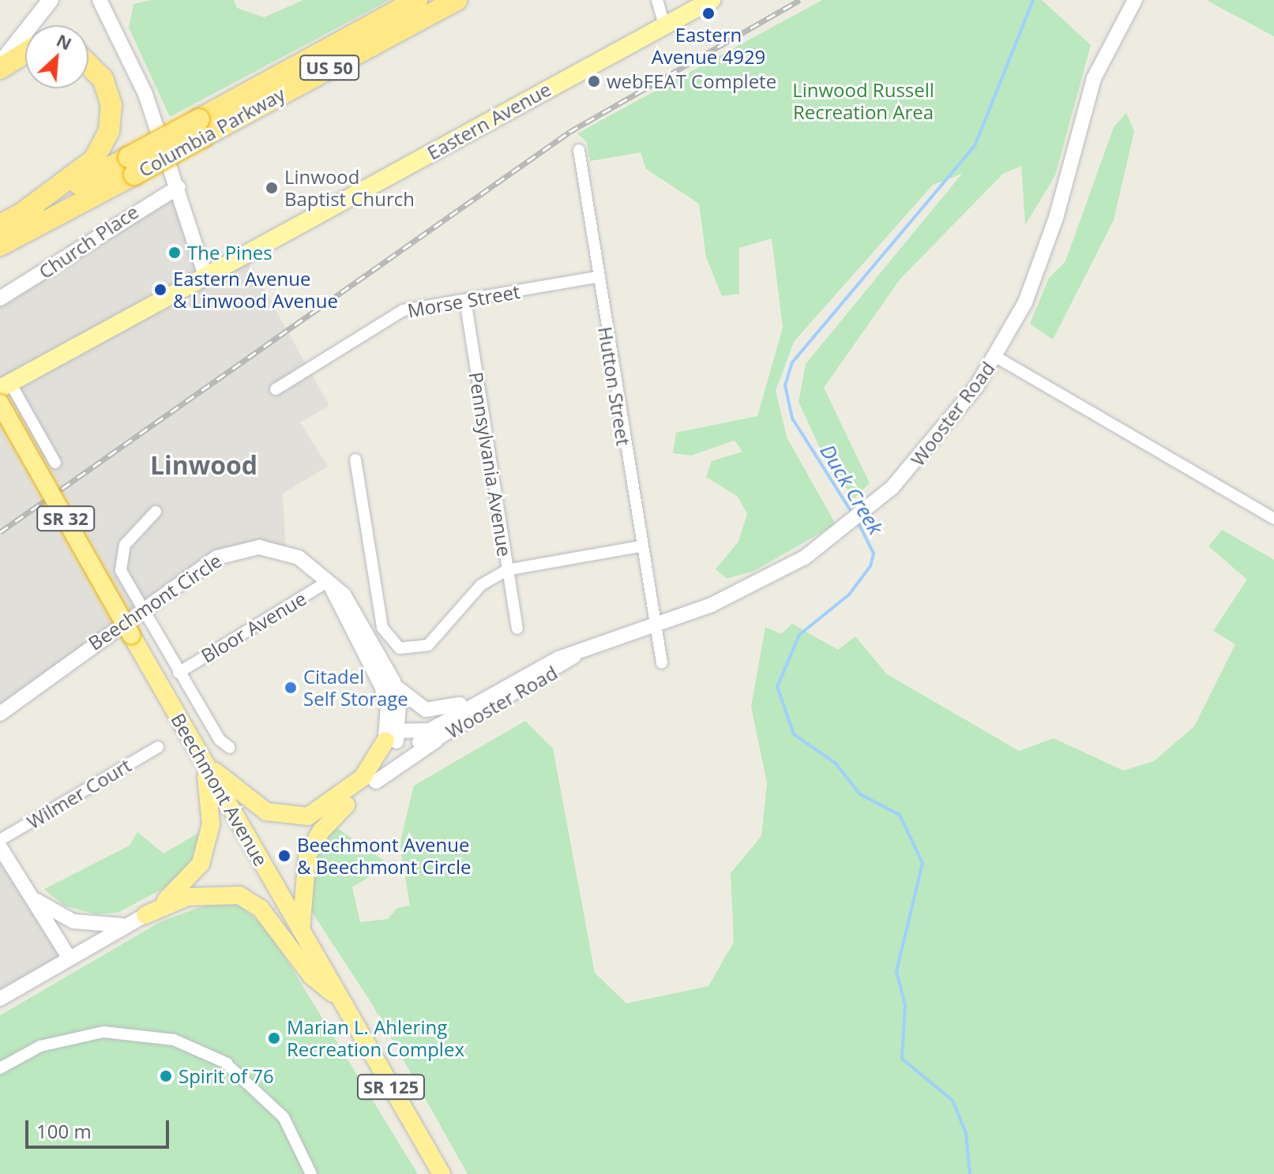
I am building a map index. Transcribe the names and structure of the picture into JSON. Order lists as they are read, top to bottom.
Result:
{
  "streets": {
    "highway": [
      "US 50",
      "Columbia Parkway",
      "SR 32",
      "Beechmont Avenue",
      "SR 125"
    ],
    "main road": ["Eastern Avenue"],
    "street": [
      "Church Place",
      "Morse Street",
      "Hutton Street",
      "Wooster Road",
      "Pennsylvania Avenue",
      "Beechmont Circle",
      "Bloor Avenue",
      "Wilmer Court"
    ]
  },
  "crossings": [
    ["Morse Street", "Hutton Street"],
    ["Morse Street", "Pennsylvania Avenue"],
    ["Hutton Street", "Wooster Road"],
    ["Wooster Road", "Beechmont Circle"],
    ["Beechmont Circle", "Bloor Avenue"]
  ],
  "districts": ["Linwood"],
  "water": ["Duck Creek"],
  "parks": ["Linwood Russell Recreation Area"],
  "places": [
    "Eastern Avenue 4929",
    "webFEAT Complete",
    "Linwood Baptist Church",
    "The Pines",
    "Eastern Avenue & Linwood Avenue",
    "Citadel Self Storage",
    "Beechmont Avenue & Beechmont Circle",
    "Marian L. Ahlering Recreation Complex",
    "Spirit of 76"
  ],
  "scale_bar": "100 m",
  "north": "top right"
}
